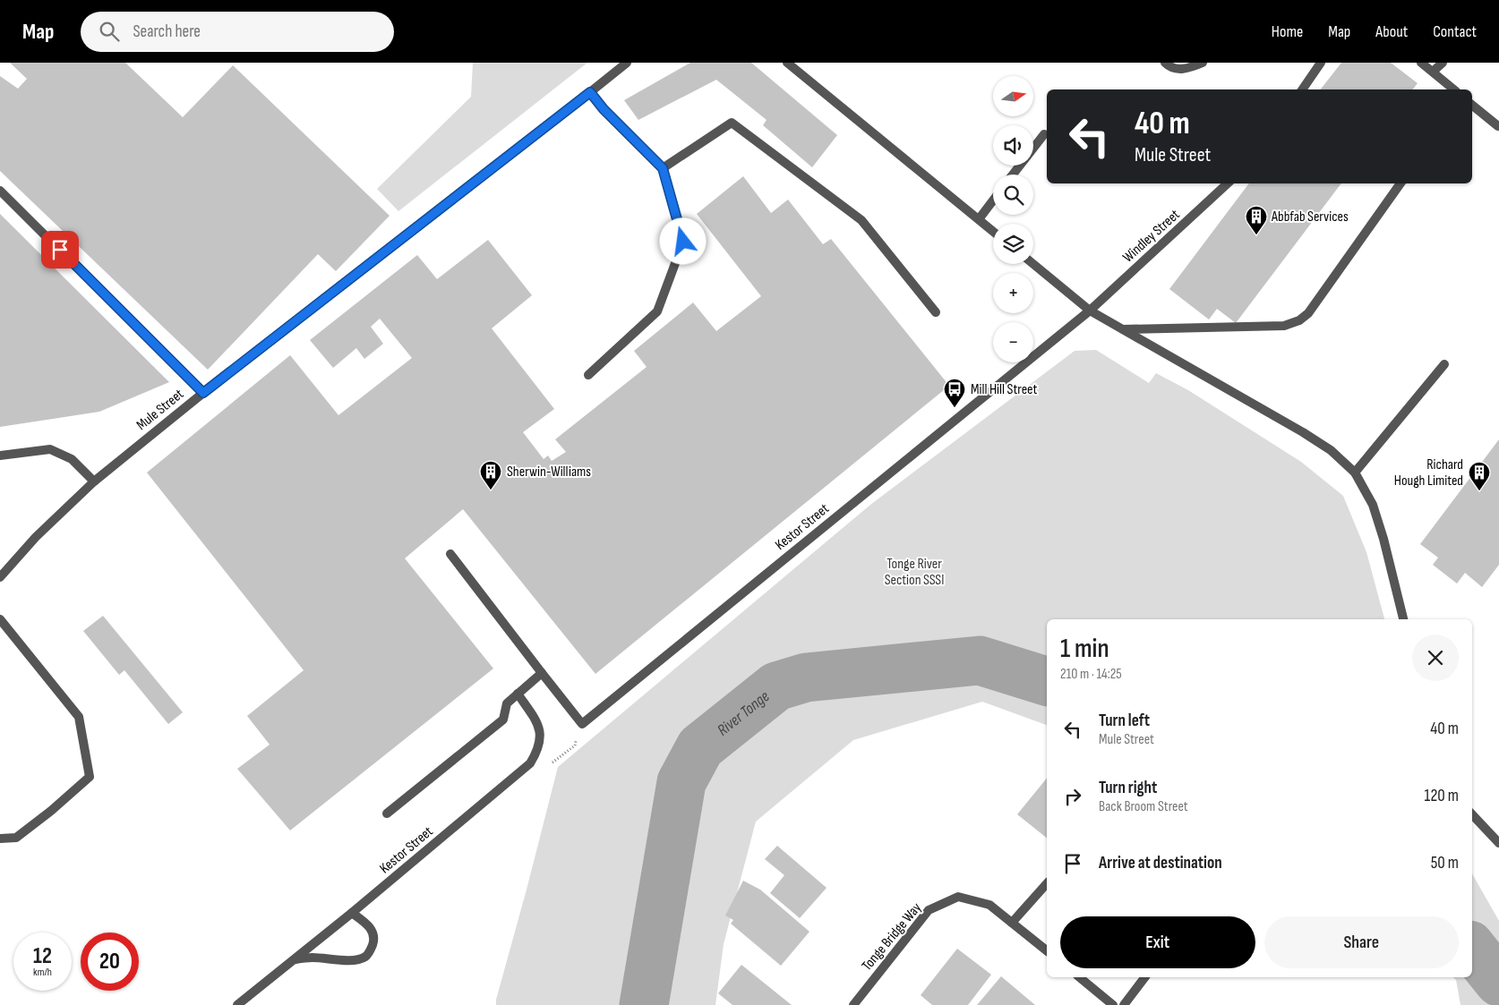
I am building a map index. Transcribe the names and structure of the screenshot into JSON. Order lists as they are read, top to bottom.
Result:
{
  "streets": {
    "street": [
      "Windley Street",
      "Mule Street",
      "Kestor Street",
      "Tonge Bridge Way"
    ]
  },
  "crossings": [
    ["Windley Street", "Kestor Street"]
  ],
  "water": ["River Tonge"],
  "parks": ["Tonge River Section SSSI"],
  "places": {
    "building": ["Abbfab Services", "Sherwin-Williams", "Richard Hough Limited"],
    "bus stop": ["Mill Hill Street"]
  },
  "north": "right",
  "page": {
    "header": "Map",
    "search": "Search here",
    "nav": [
      "Home",
      "Map",
      "About",
      "Contact"
    ],
    "map_buttons": ["+", "−"],
    "turn": ["40 m", "Mule Street"],
    "heading": ["1 min", "210 m · 14:25"],
    "list": [
      {
        "name": "Turn left",
        "note": "Mule Street",
        "value": "40 m"
      },
      {
        "name": "Turn right",
        "note": "Back Broom Street",
        "value": "120 m"
      },
      {
        "name": "Arrive at destination",
        "value": "50 m"
      }
    ],
    "buttons": ["Exit", "Share"],
    "speed": "12 km/h",
    "limit": "20"
  }
}
